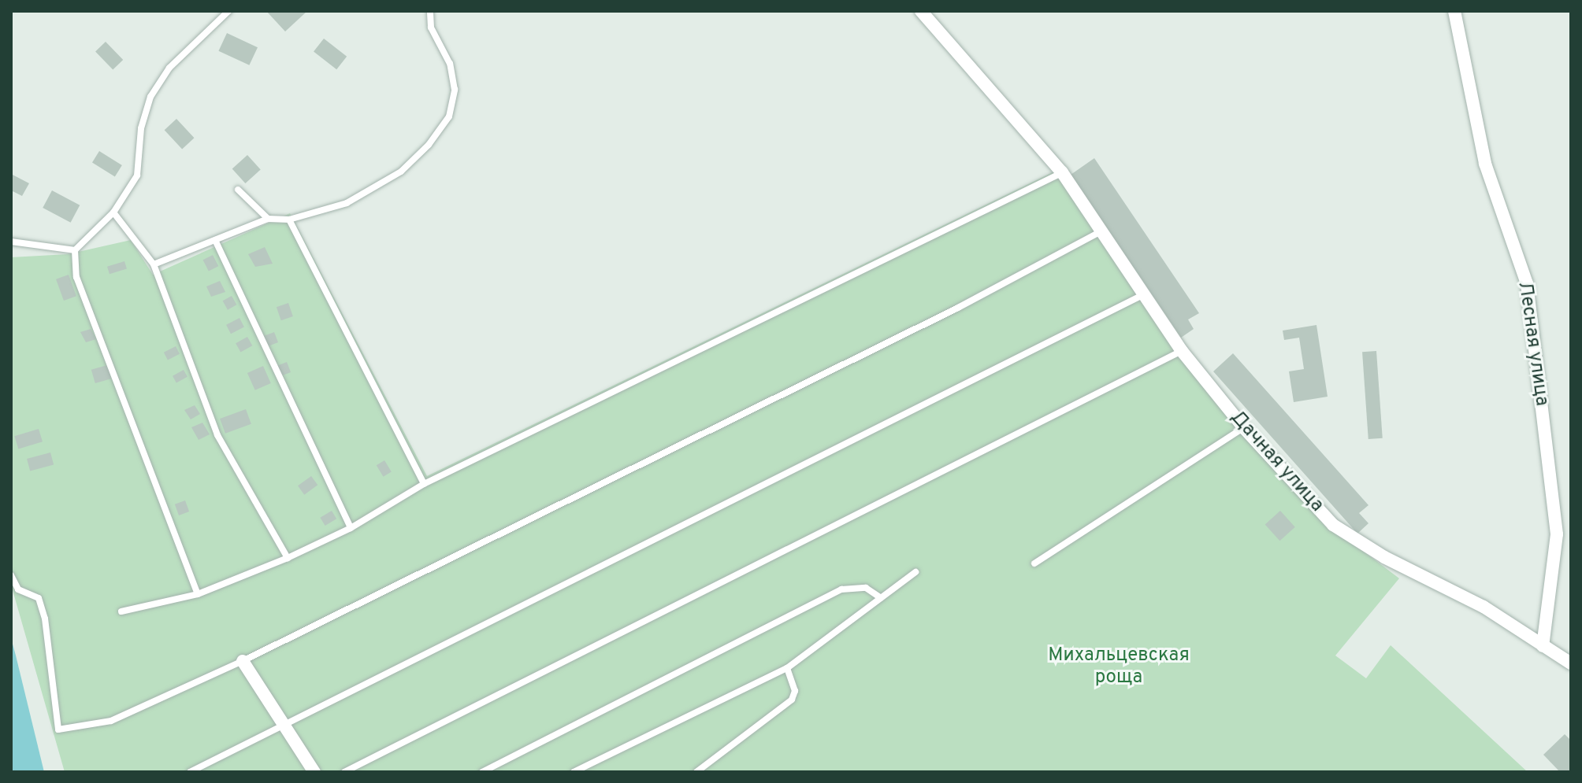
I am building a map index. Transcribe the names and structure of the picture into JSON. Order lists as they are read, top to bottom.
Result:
{
  "streets": {
    "street": ["Лесная улица", "Дачная улица"]
  },
  "crossings": [
    ["Лесная улица", "Дачная улица"]
  ],
  "parks": ["Михальцевская роща"]
}
